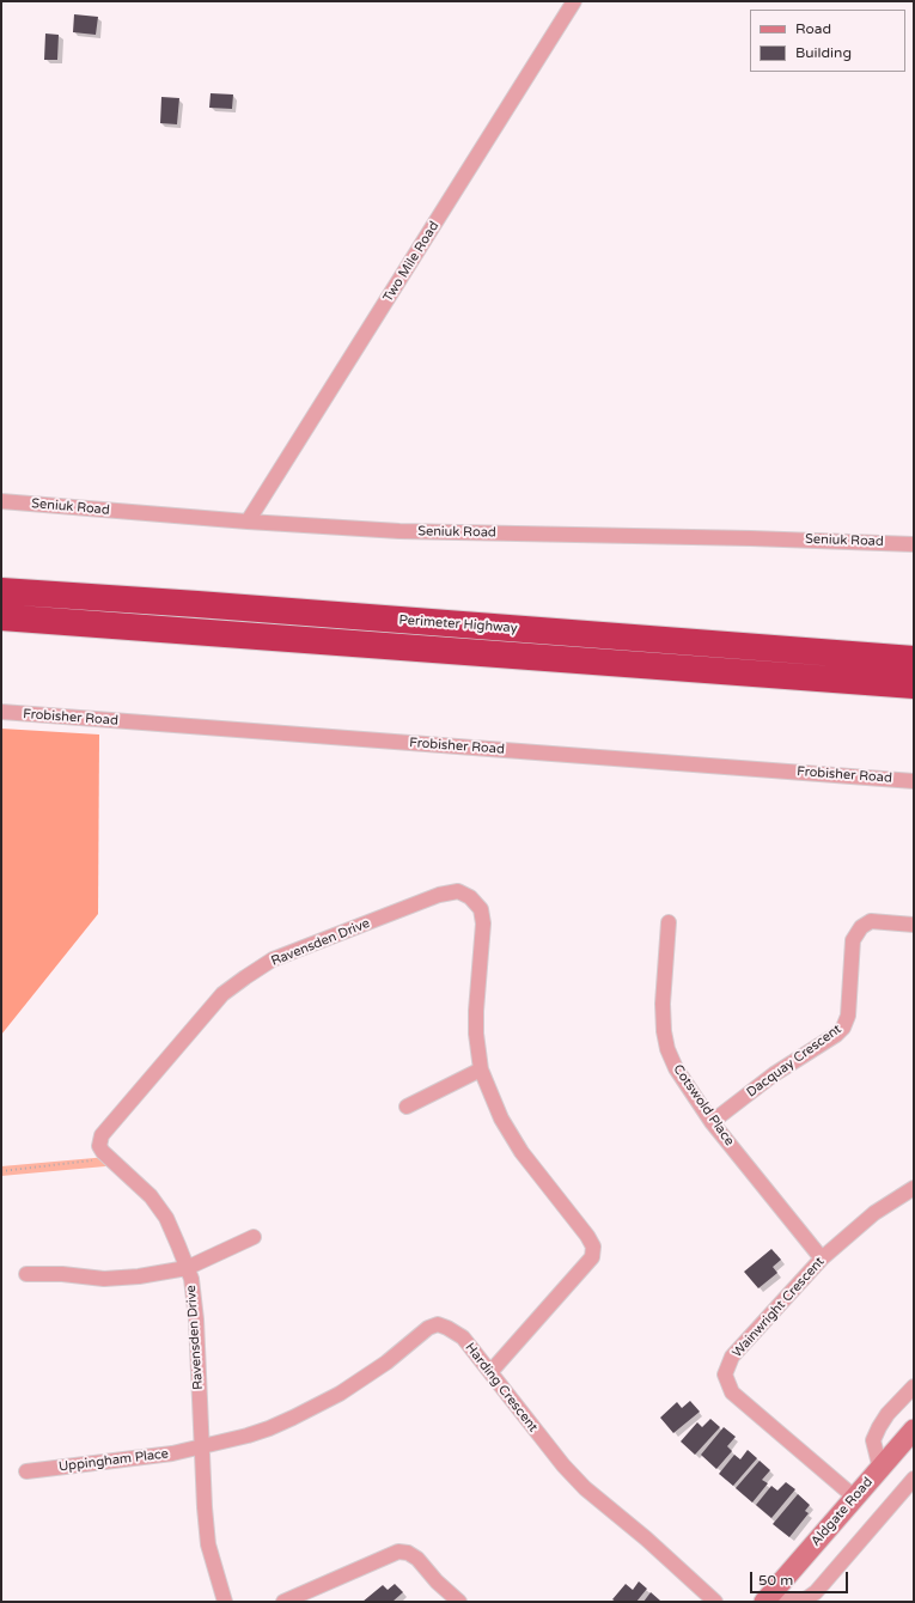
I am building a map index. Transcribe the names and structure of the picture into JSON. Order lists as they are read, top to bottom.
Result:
{
  "streets": {
    "highway": ["Perimeter Highway"],
    "street": [
      "Two Mile Road",
      "Seniuk Road",
      "Frobisher Road",
      "Ravensden Drive",
      "Dacquay Crescent",
      "Cotswold Place",
      "Wainwright Crescent",
      "Harding Crescent",
      "Uppingham Place",
      "Aldgate Road"
    ]
  },
  "crossings": [
    ["Two Mile Road", "Seniuk Road"],
    ["Ravensden Drive", "Harding Crescent"],
    ["Ravensden Drive", "Uppingham Place"],
    ["Dacquay Crescent", "Cotswold Place"],
    ["Cotswold Place", "Wainwright Crescent"],
    ["Wainwright Crescent", "Aldgate Road"],
    ["Harding Crescent", "Uppingham Place"]
  ],
  "legend": ["Road", "Building"],
  "scale_bar": "50 m"
}
